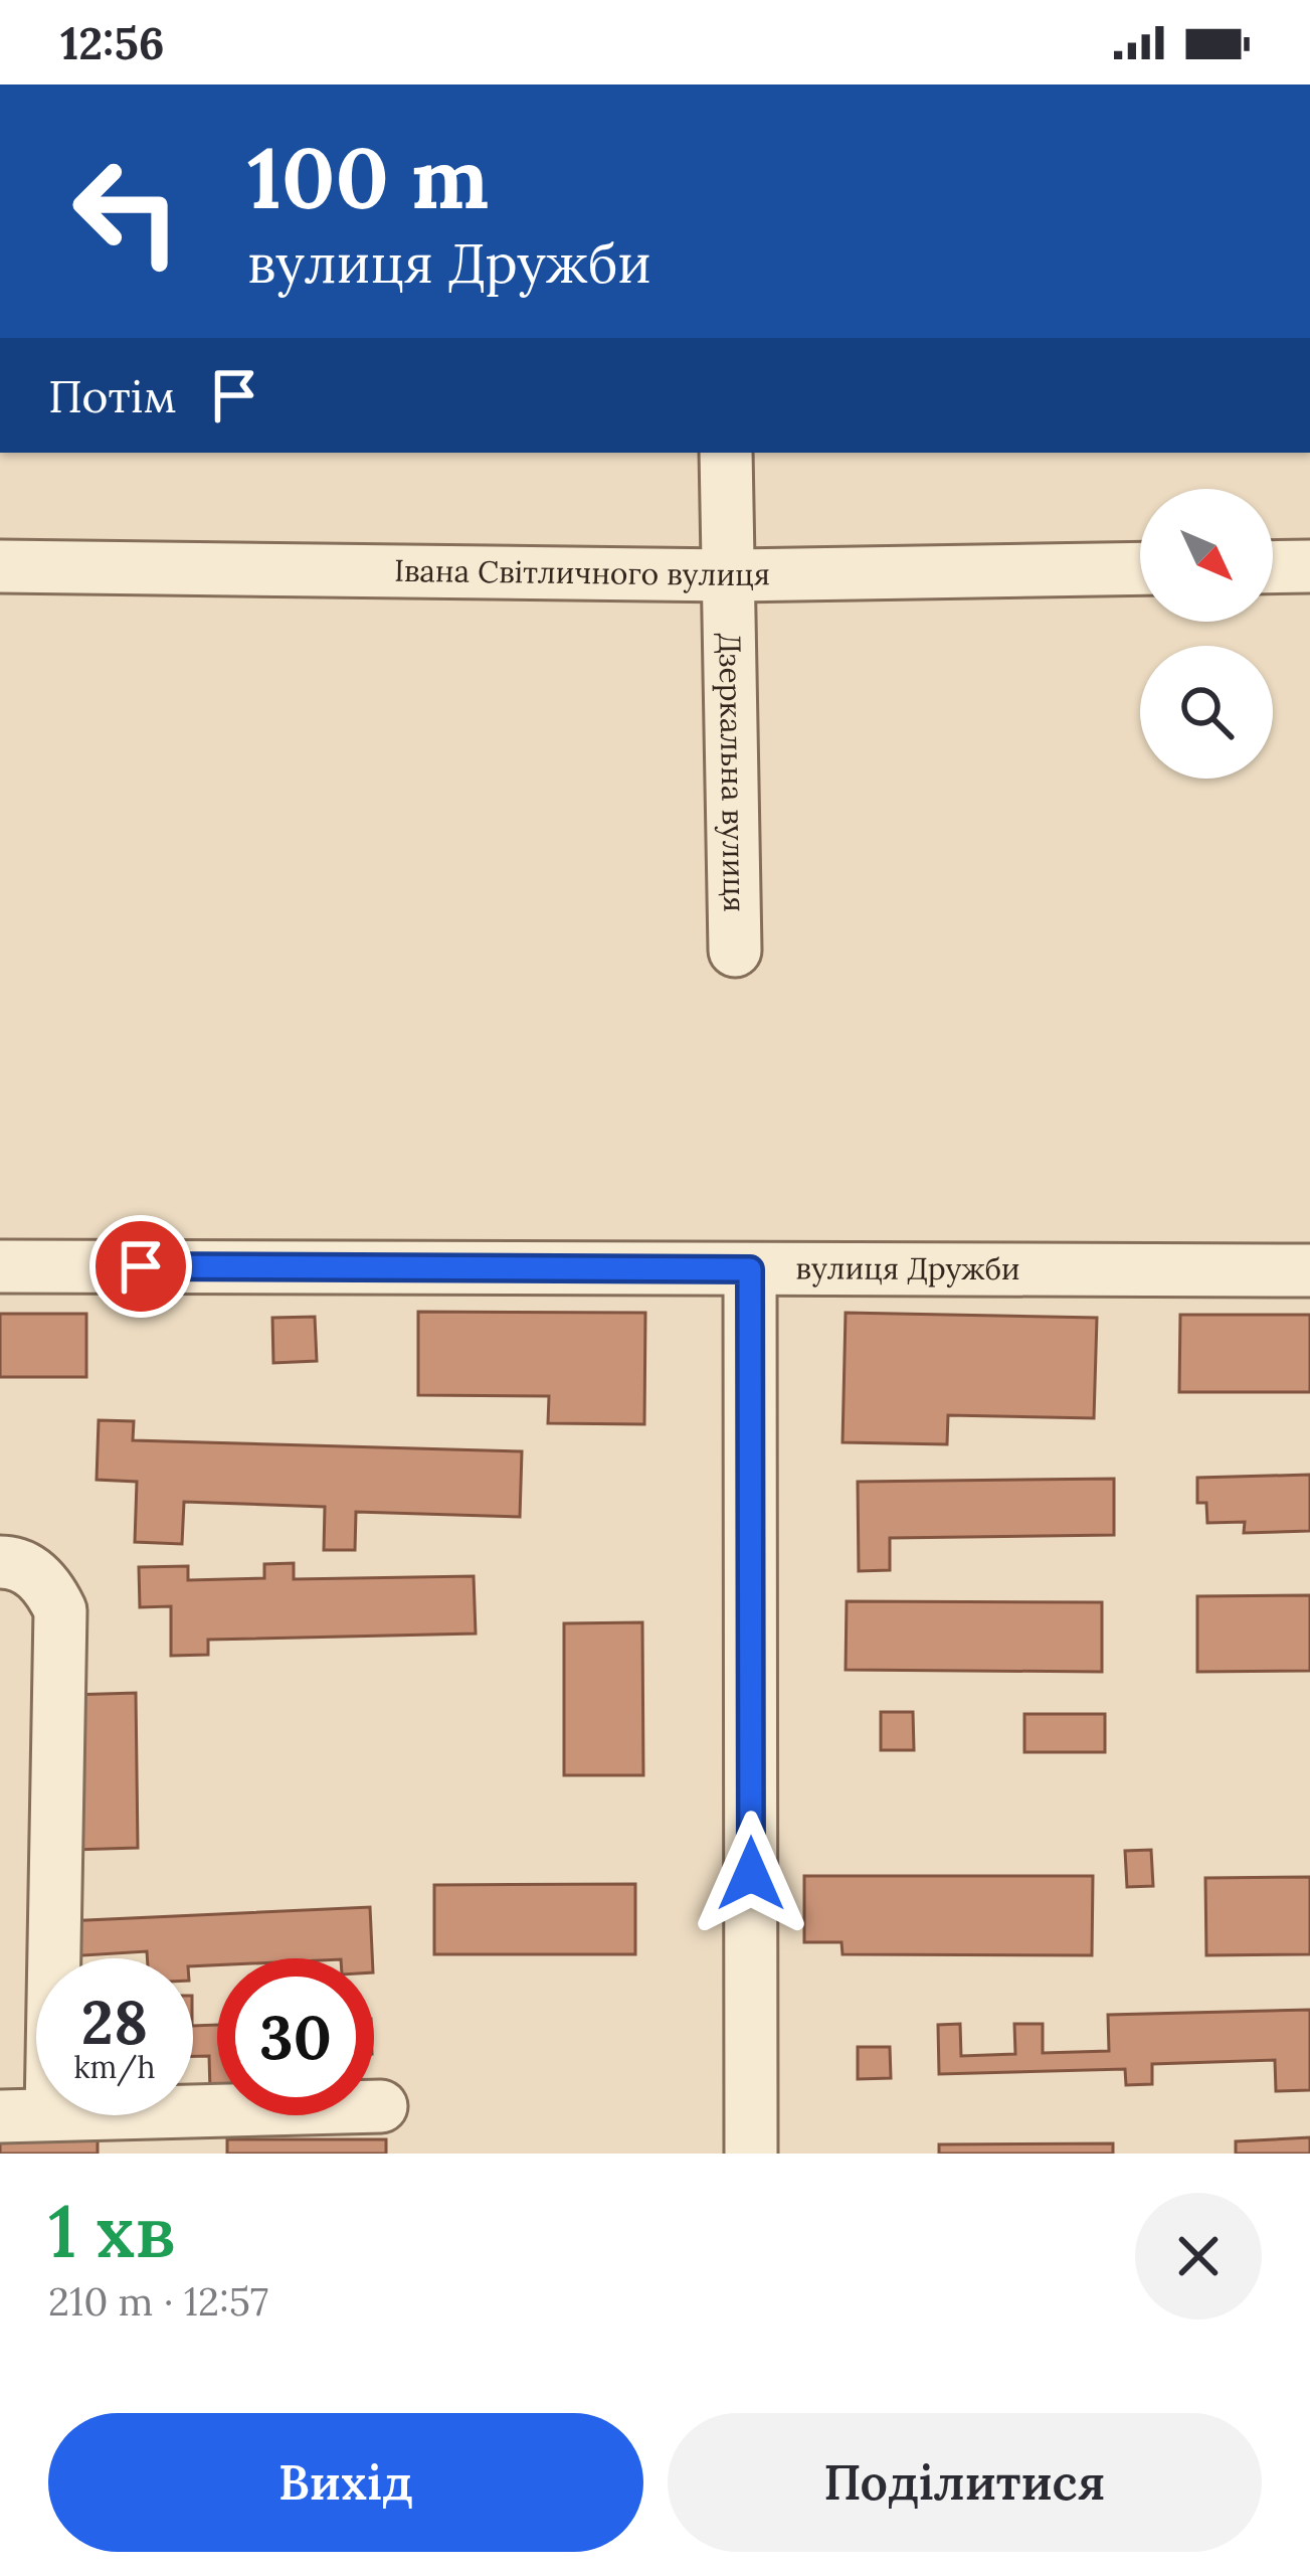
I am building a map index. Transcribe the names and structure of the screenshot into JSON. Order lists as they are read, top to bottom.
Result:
{
  "streets": {
    "street": ["Івана Світличного вулиця", "Дзеркальна вулиця", "вулиця Дружби"]
  },
  "crossings": [
    ["Івана Світличного вулиця", "Дзеркальна вулиця"]
  ],
  "north": "bottom right",
  "page": {
    "status": "12:56",
    "turn": ["100 m", "вулиця Дружби"],
    "then": "Потім",
    "speed": "28 km/h",
    "limit": "30",
    "heading": ["1 хв", "210 m · 12:57"],
    "buttons": ["Вихід", "Поділитися"]
  }
}
